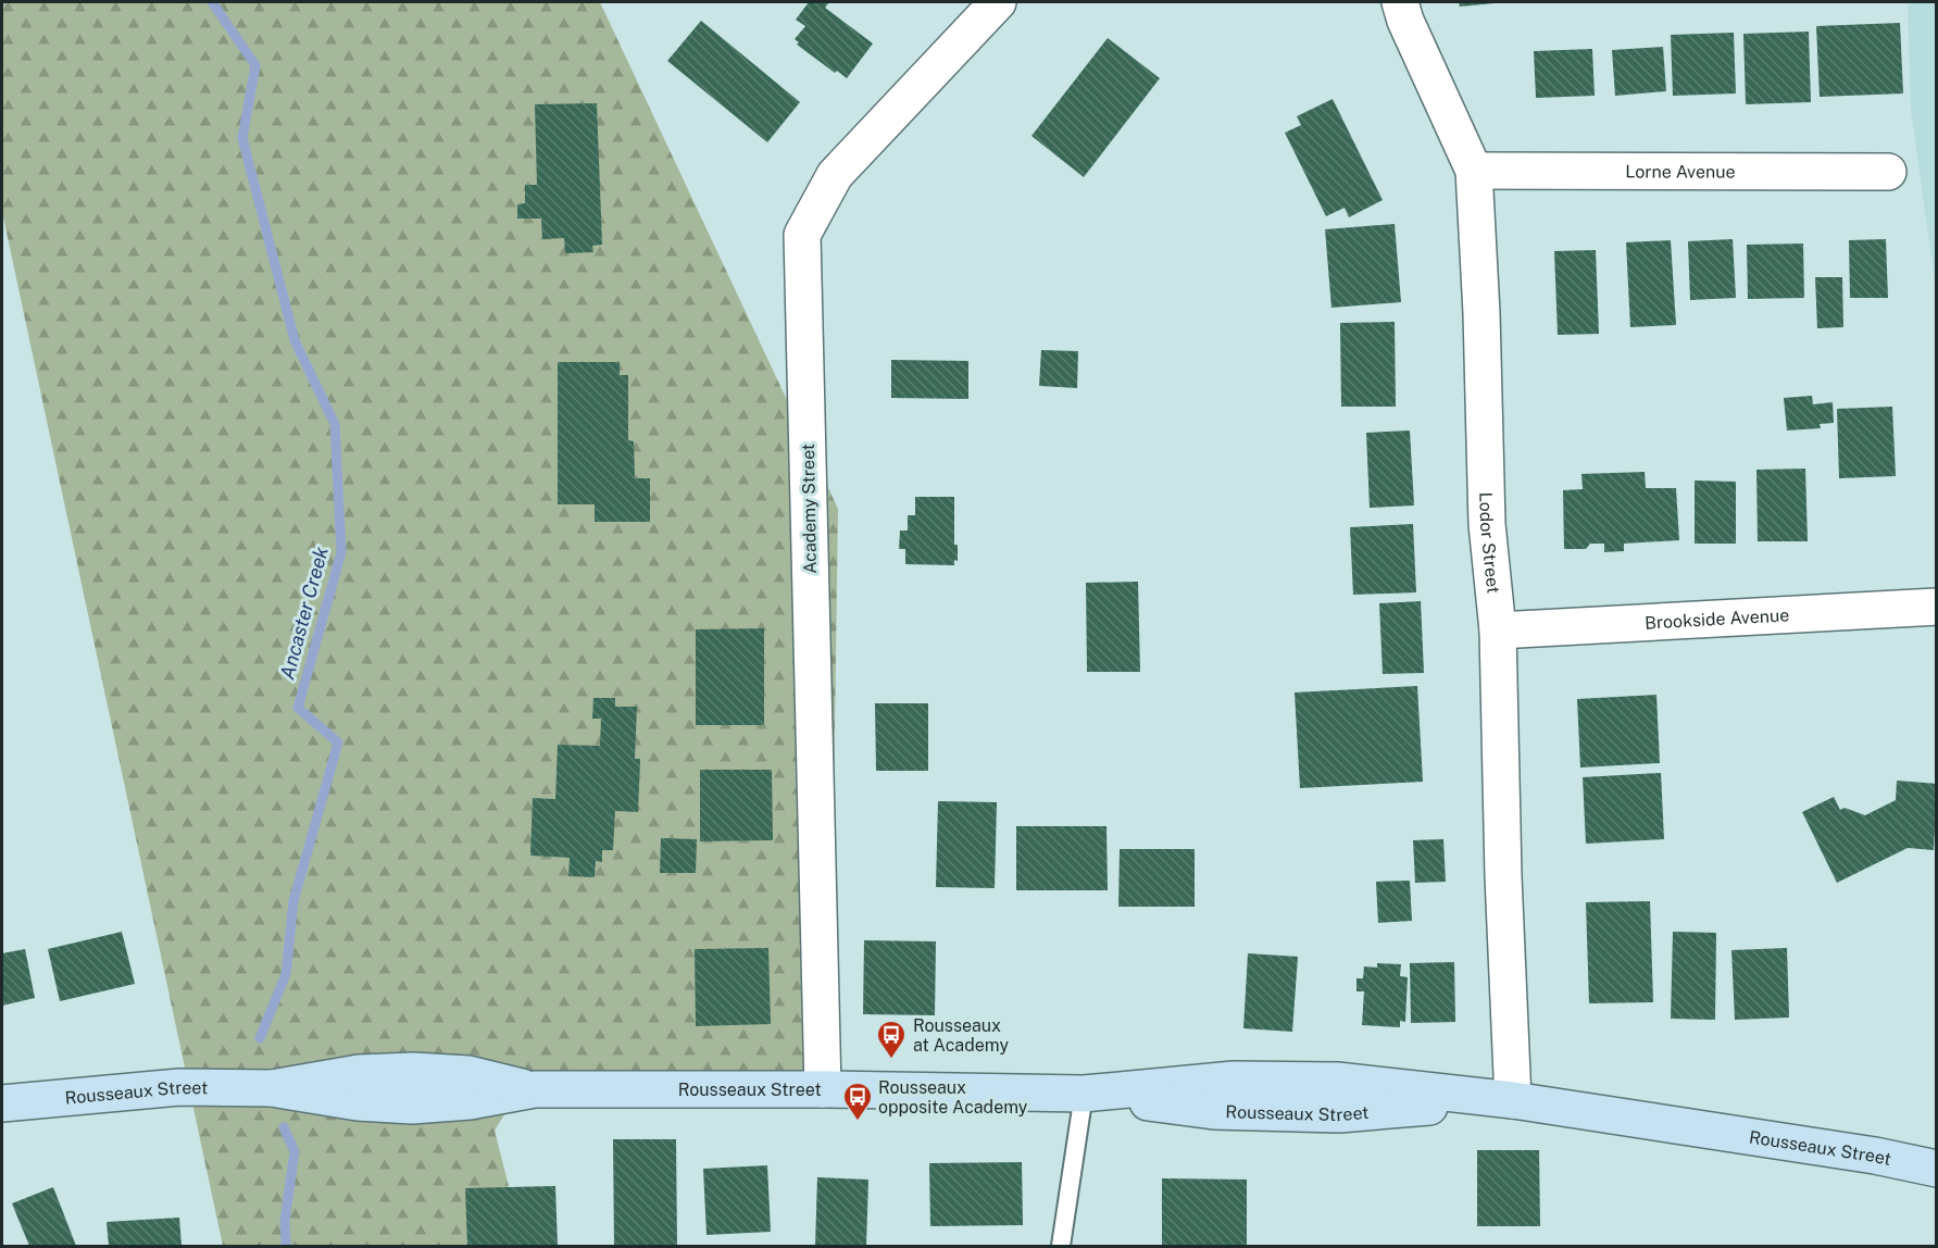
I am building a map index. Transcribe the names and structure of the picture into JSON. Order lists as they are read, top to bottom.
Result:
{
  "streets": {
    "main road": ["Rousseaux Street"],
    "street": [
      "Lorne Avenue",
      "Academy Street",
      "Lodor Street",
      "Brookside Avenue"
    ]
  },
  "crossings": [
    ["Lorne Avenue", "Lodor Street"],
    ["Academy Street", "Rousseaux Street"],
    ["Lodor Street", "Brookside Avenue"],
    ["Lodor Street", "Rousseaux Street"]
  ],
  "water": ["Ancaster Creek"],
  "places": {
    "bus stop": ["Rousseaux at Academy", "Rousseaux opposite Academy"]
  }
}
